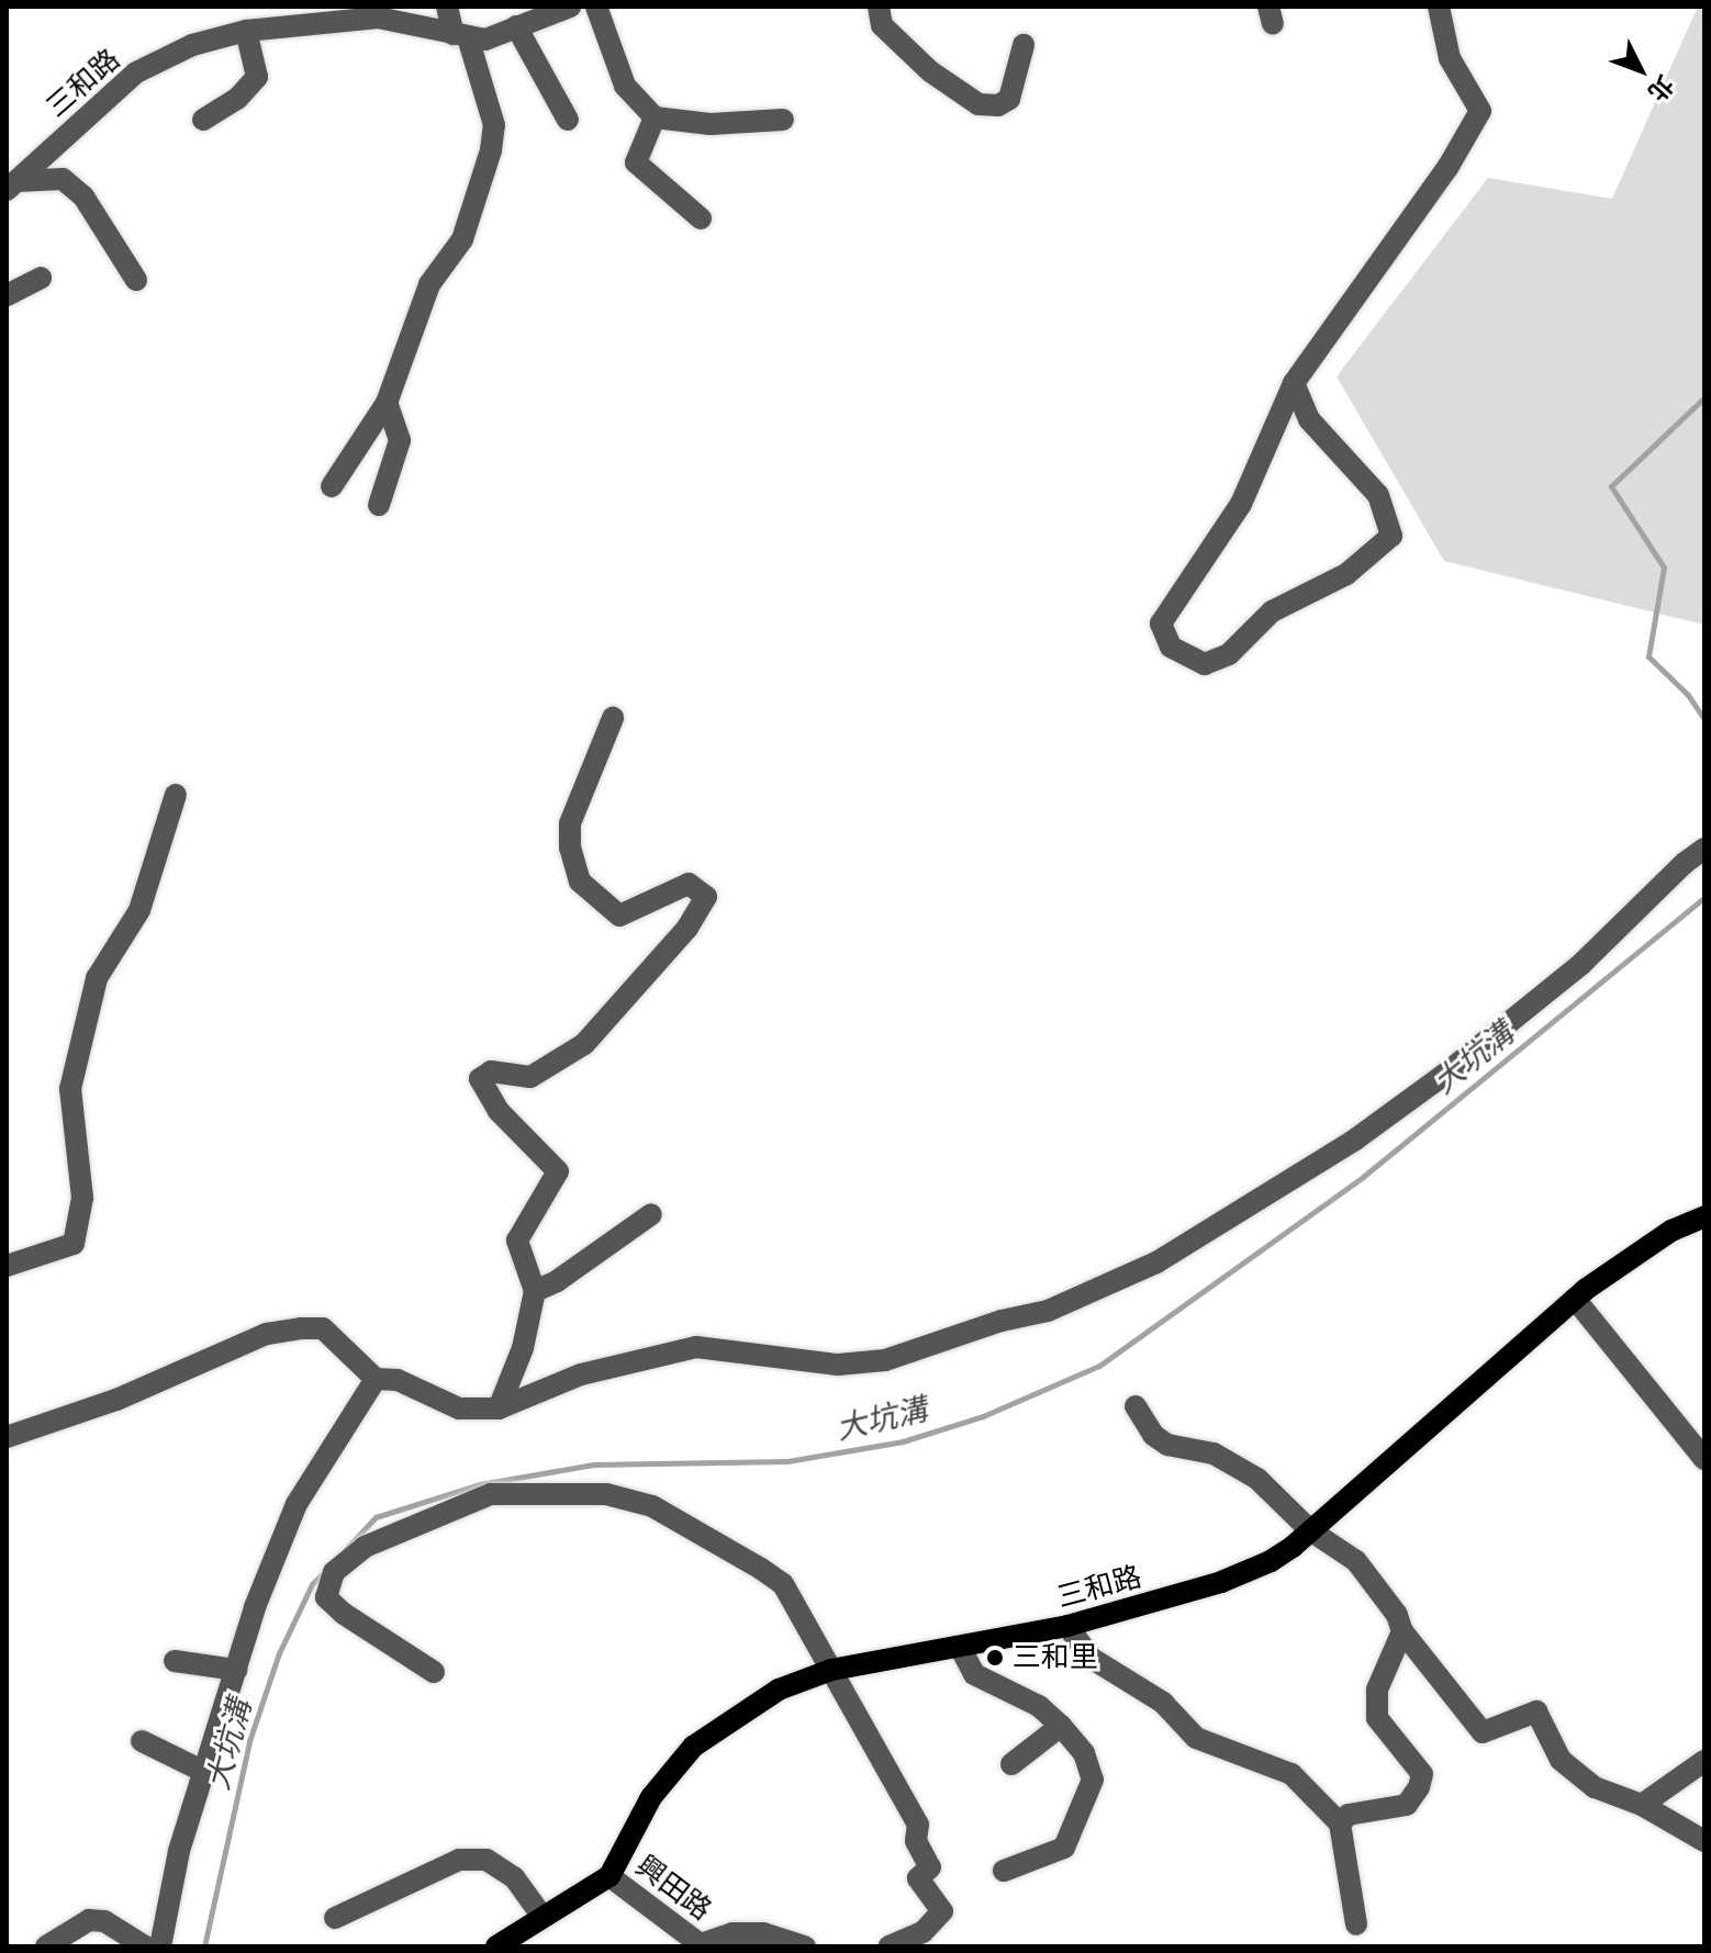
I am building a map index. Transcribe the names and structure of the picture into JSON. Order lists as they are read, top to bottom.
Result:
{
  "streets": {
    "main road": ["三和路"],
    "street": ["興田路"]
  },
  "crossings": [
    ["三和路", "興田路"]
  ],
  "water": ["大坑溝"],
  "places": ["三和里"],
  "north": "bottom right"
}
